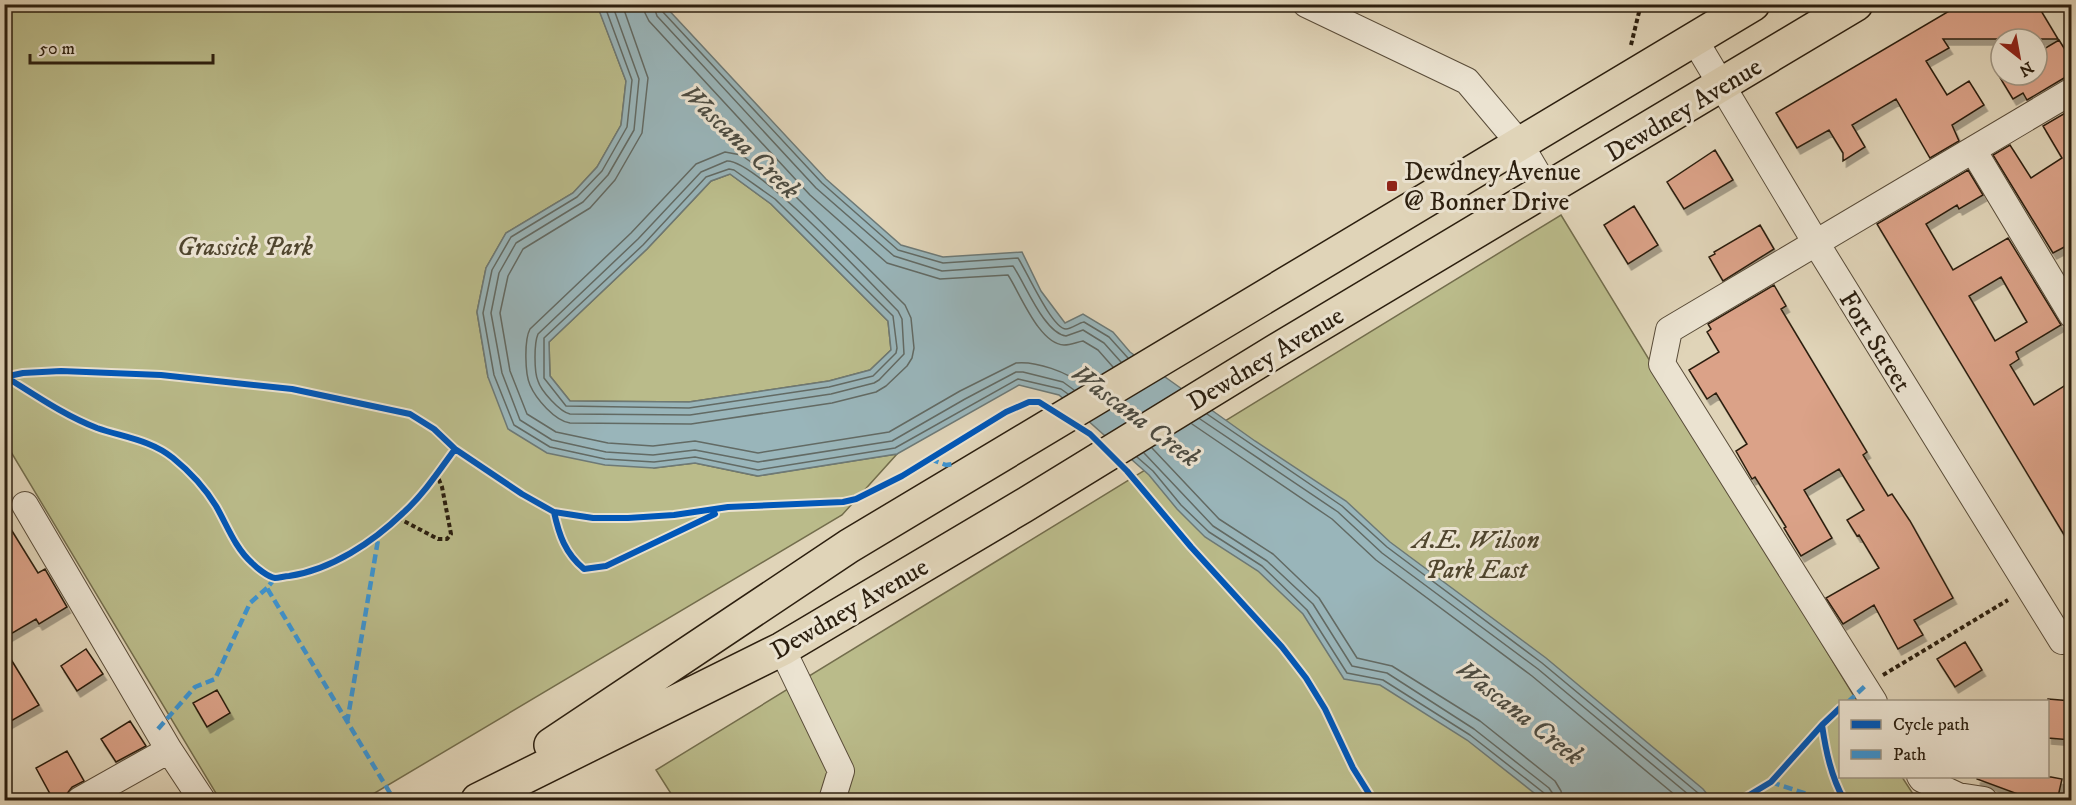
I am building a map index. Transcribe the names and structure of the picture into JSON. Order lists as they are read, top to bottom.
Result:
{
  "streets": {
    "main road": ["Dewdney Avenue"],
    "street": ["Fort Street"]
  },
  "crossings": [
    ["Dewdney Avenue", "Fort Street"]
  ],
  "water": ["Wascana Creek"],
  "parks": ["Grassick Park", "A.E. Wilson Park East"],
  "places": {
    "transit": ["Dewdney Avenue @ Bonner Drive"]
  },
  "legend": ["Cycle path", "Path"],
  "scale_bar": "50 m",
  "north": "bottom right"
}
